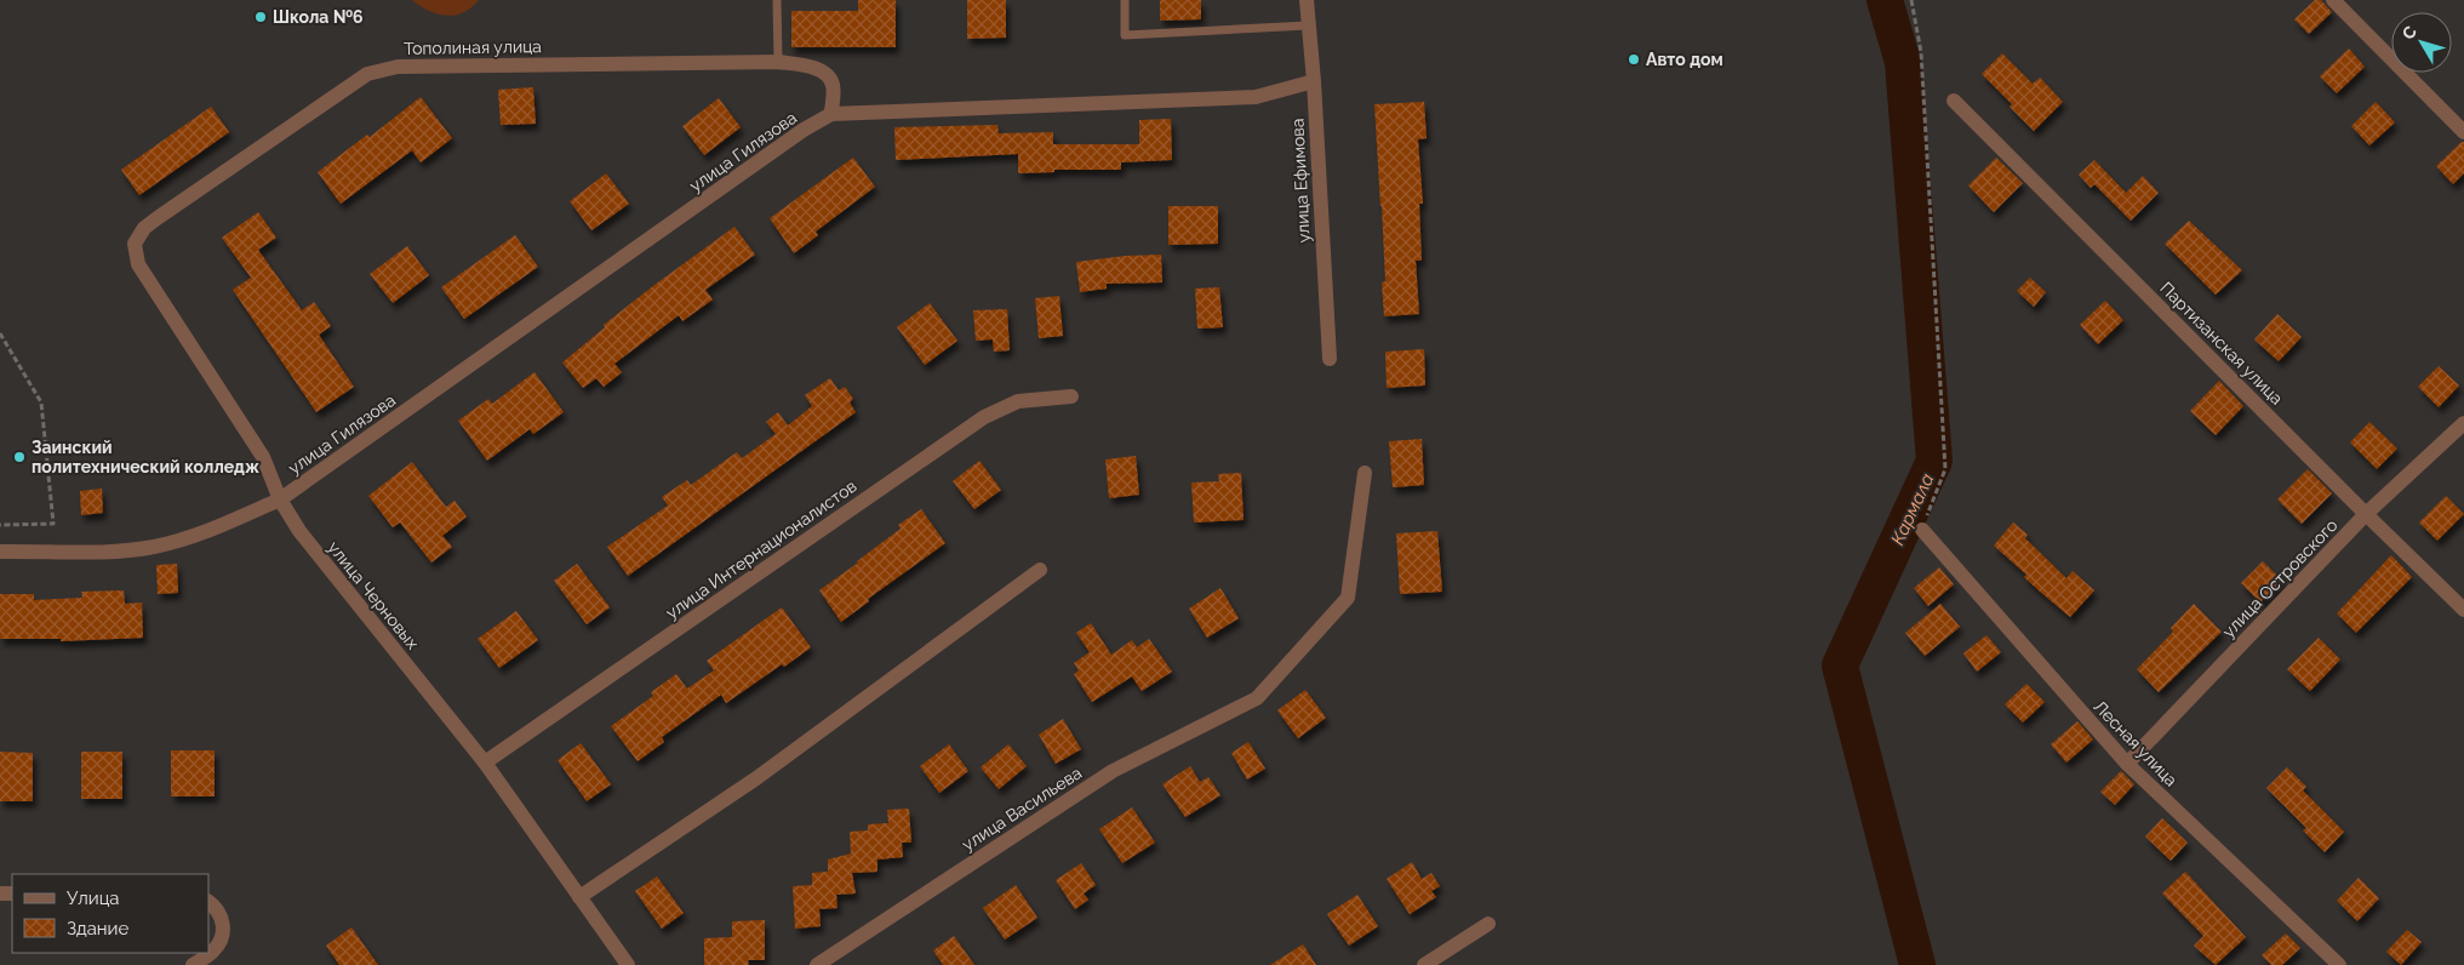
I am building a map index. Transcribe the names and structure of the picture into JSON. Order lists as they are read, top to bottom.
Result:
{
  "streets": {
    "street": [
      "Тополиная улица",
      "улица Гилязова",
      "улица Ефимова",
      "Партизанская улица",
      "улица Интернационалистов",
      "улица Островского",
      "улица Черновых",
      "Лесная улица",
      "улица Васильева"
    ]
  },
  "crossings": [
    ["Тополиная улица", "улица Гилязова"],
    ["Тополиная улица", "улица Черновых"],
    ["улица Гилязова", "улица Ефимова"],
    ["улица Гилязова", "улица Черновых"],
    ["Партизанская улица", "улица Островского"],
    ["улица Интернационалистов", "улица Черновых"],
    ["улица Островского", "Лесная улица"]
  ],
  "water": ["Кармала"],
  "places": ["Школа №6", "Авто дом", "Заинский политехнический колледж"],
  "legend": ["Улица", "Здание"],
  "north": "top left"
}
